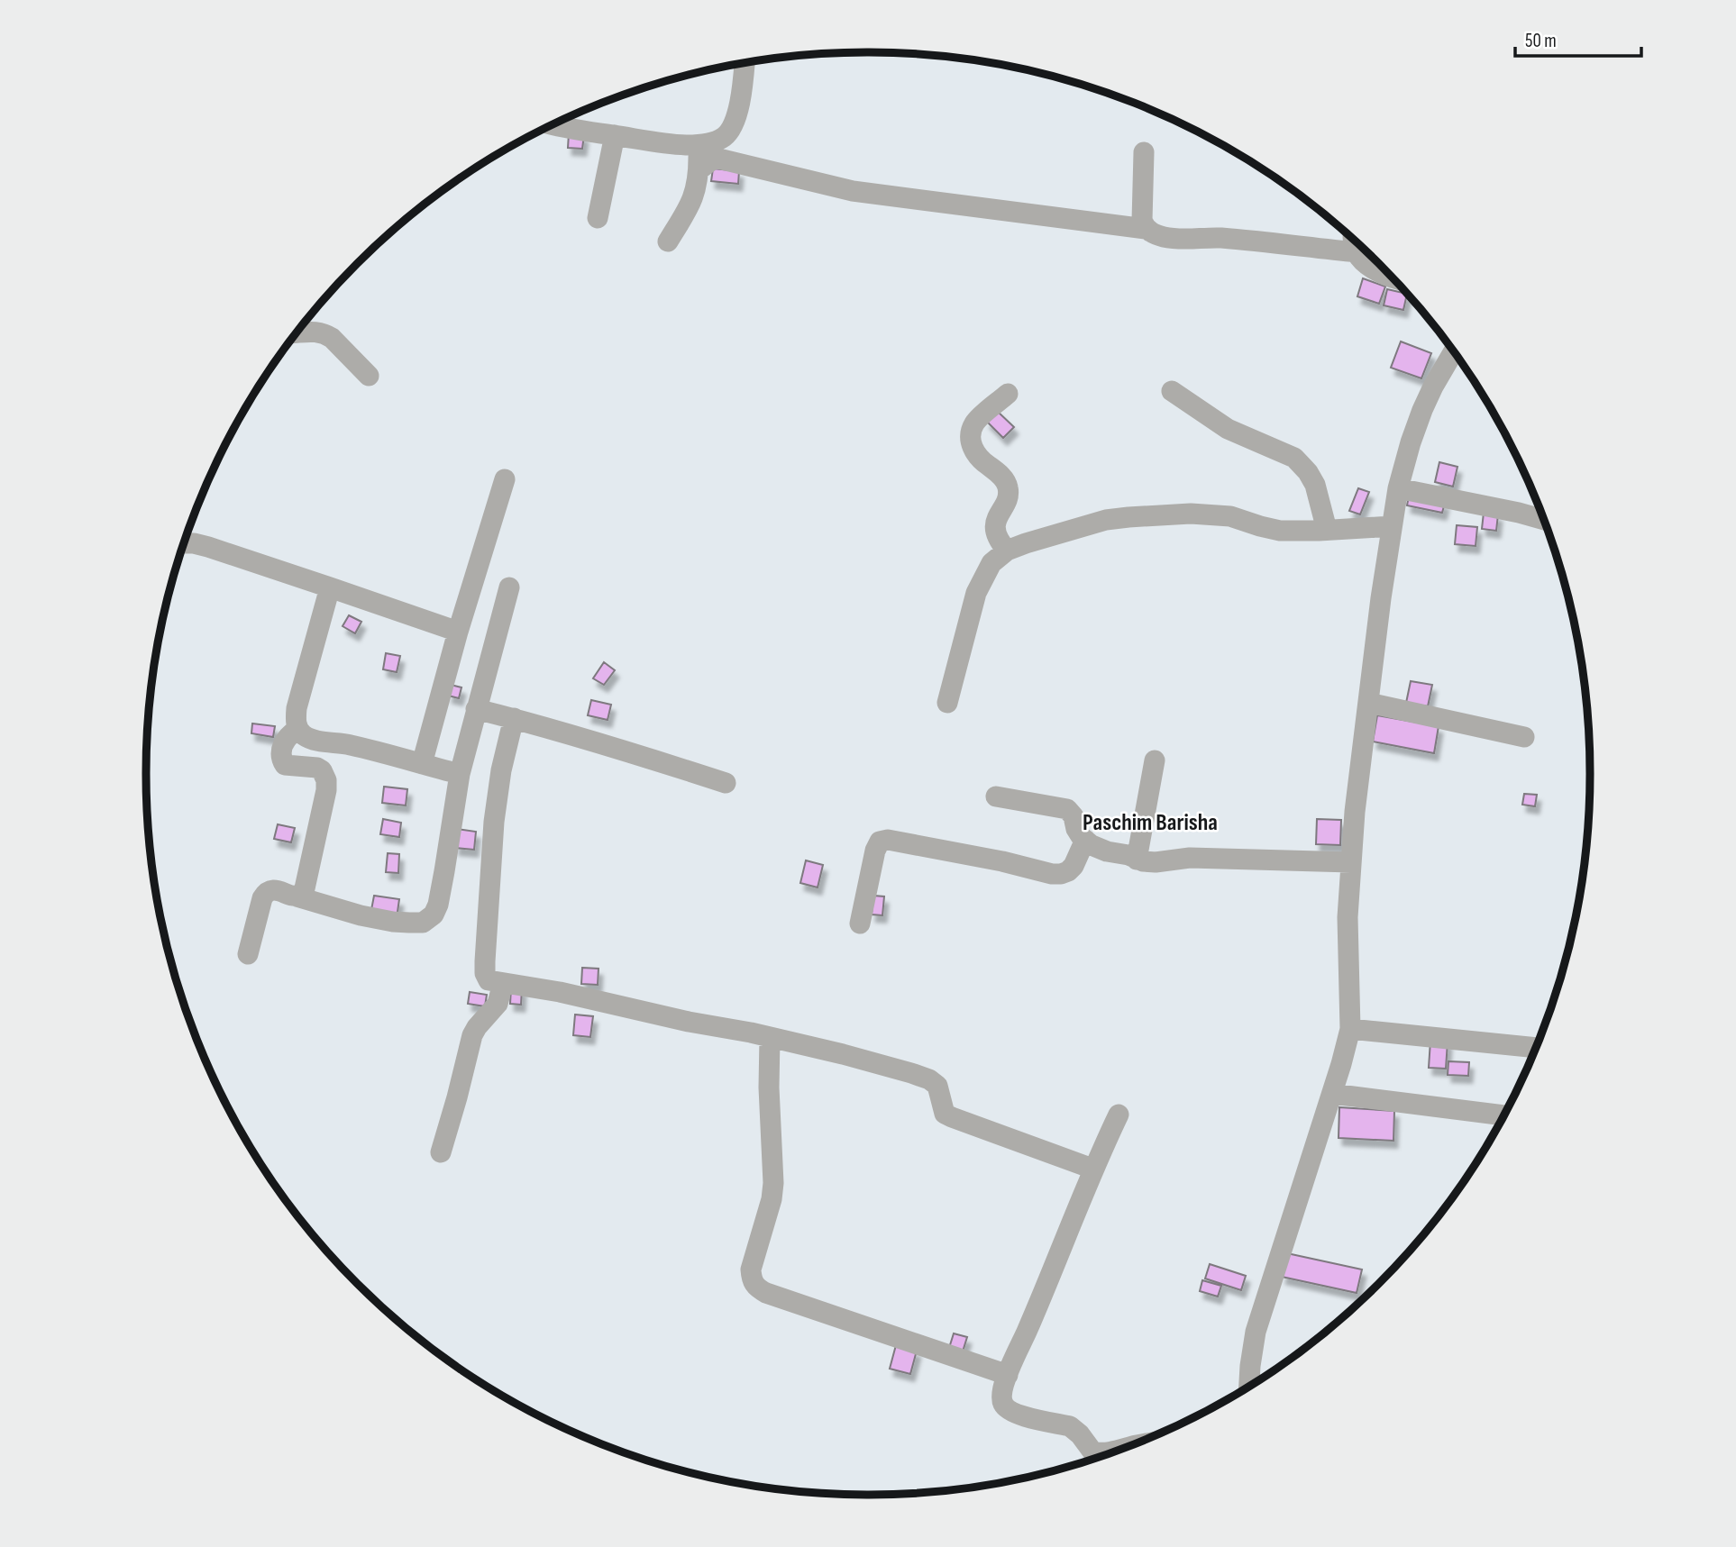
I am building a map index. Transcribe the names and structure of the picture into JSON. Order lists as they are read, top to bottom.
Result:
{
  "districts": ["Paschim Barisha"],
  "scale_bar": "50 m"
}
